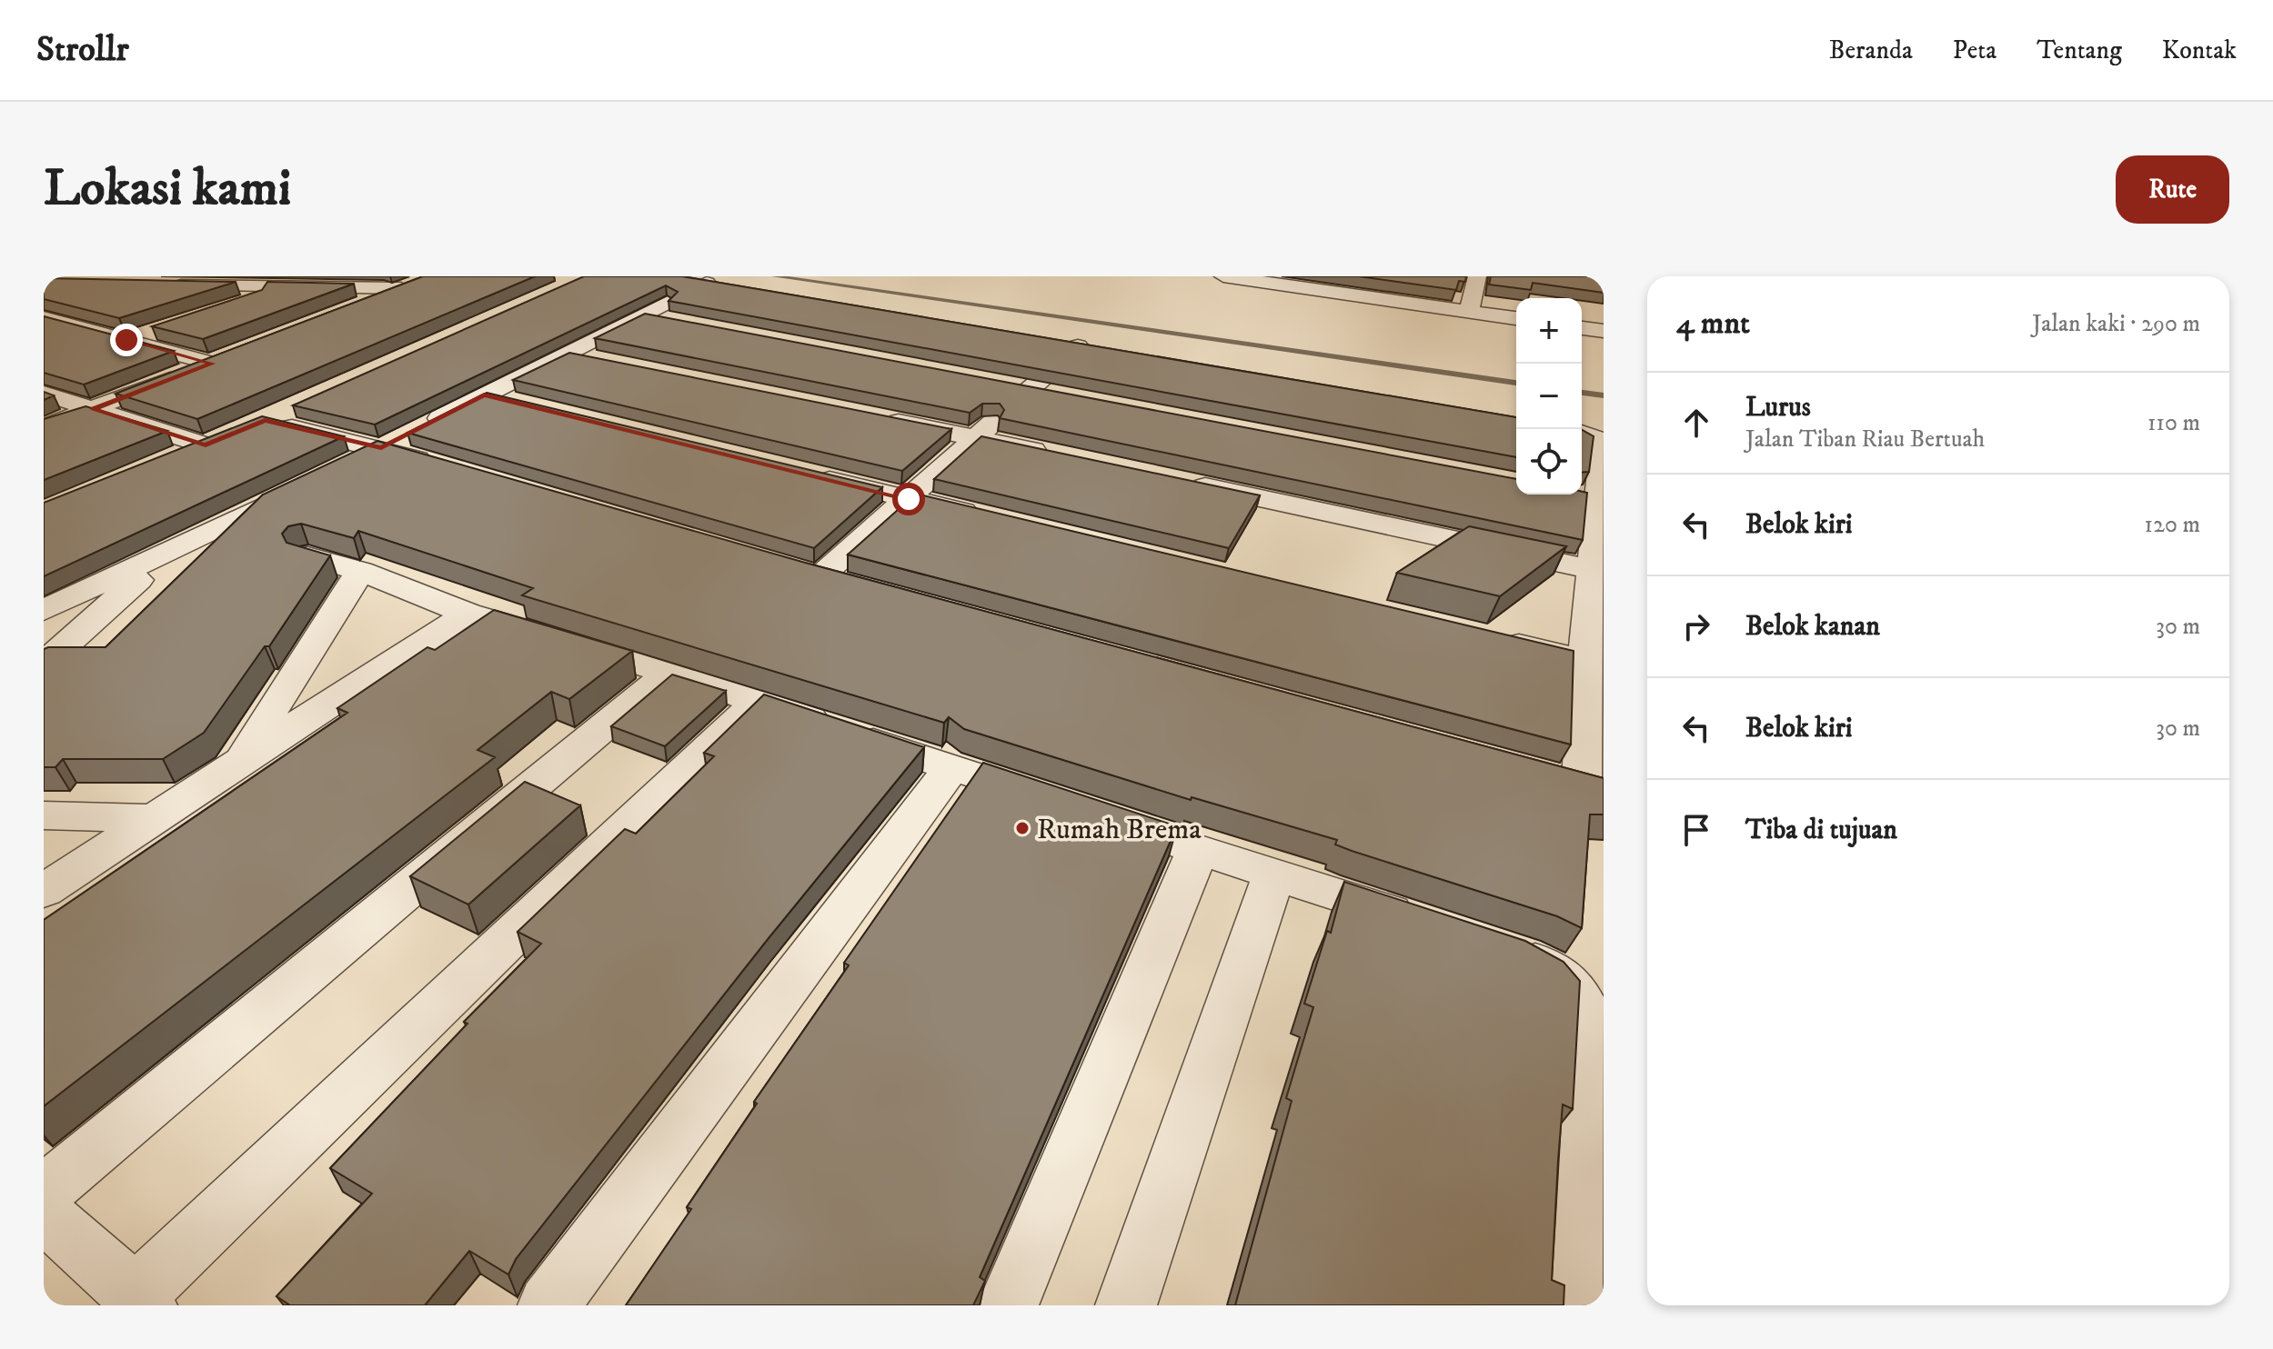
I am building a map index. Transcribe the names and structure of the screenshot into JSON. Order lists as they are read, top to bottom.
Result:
{
  "places": ["Rumah Brema"],
  "page": {
    "header": "Strollr",
    "nav": [
      "Beranda",
      "Peta",
      "Tentang",
      "Kontak"
    ],
    "buttons": "Rute",
    "title": "Lokasi kami",
    "heading": ["4 mnt", "Jalan kaki · 290 m"],
    "map_buttons": ["+", "−"],
    "list": [
      ["Lurus", "Jalan Tiban Riau Bertuah", "110 m"],
      ["Belok kiri", "120 m"],
      ["Belok kanan", "30 m"],
      ["Belok kiri", "30 m"],
      "Tiba di tujuan"
    ]
  }
}
